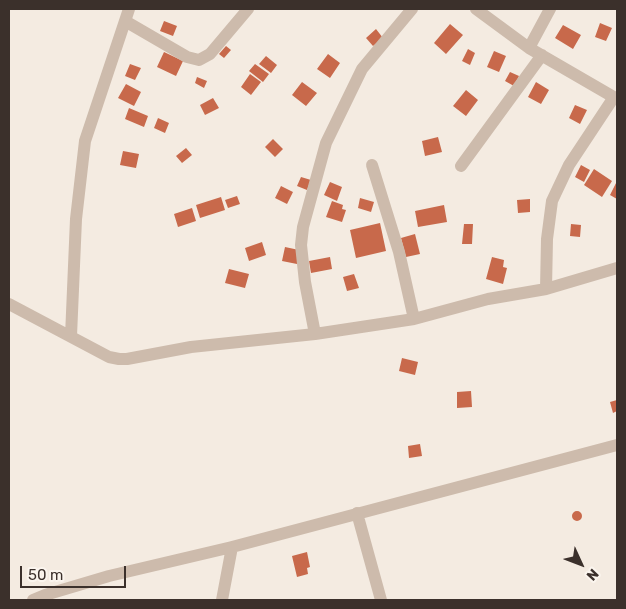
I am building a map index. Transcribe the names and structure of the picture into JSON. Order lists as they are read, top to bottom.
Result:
{
  "scale_bar": "50 m",
  "north": "bottom right"
}
